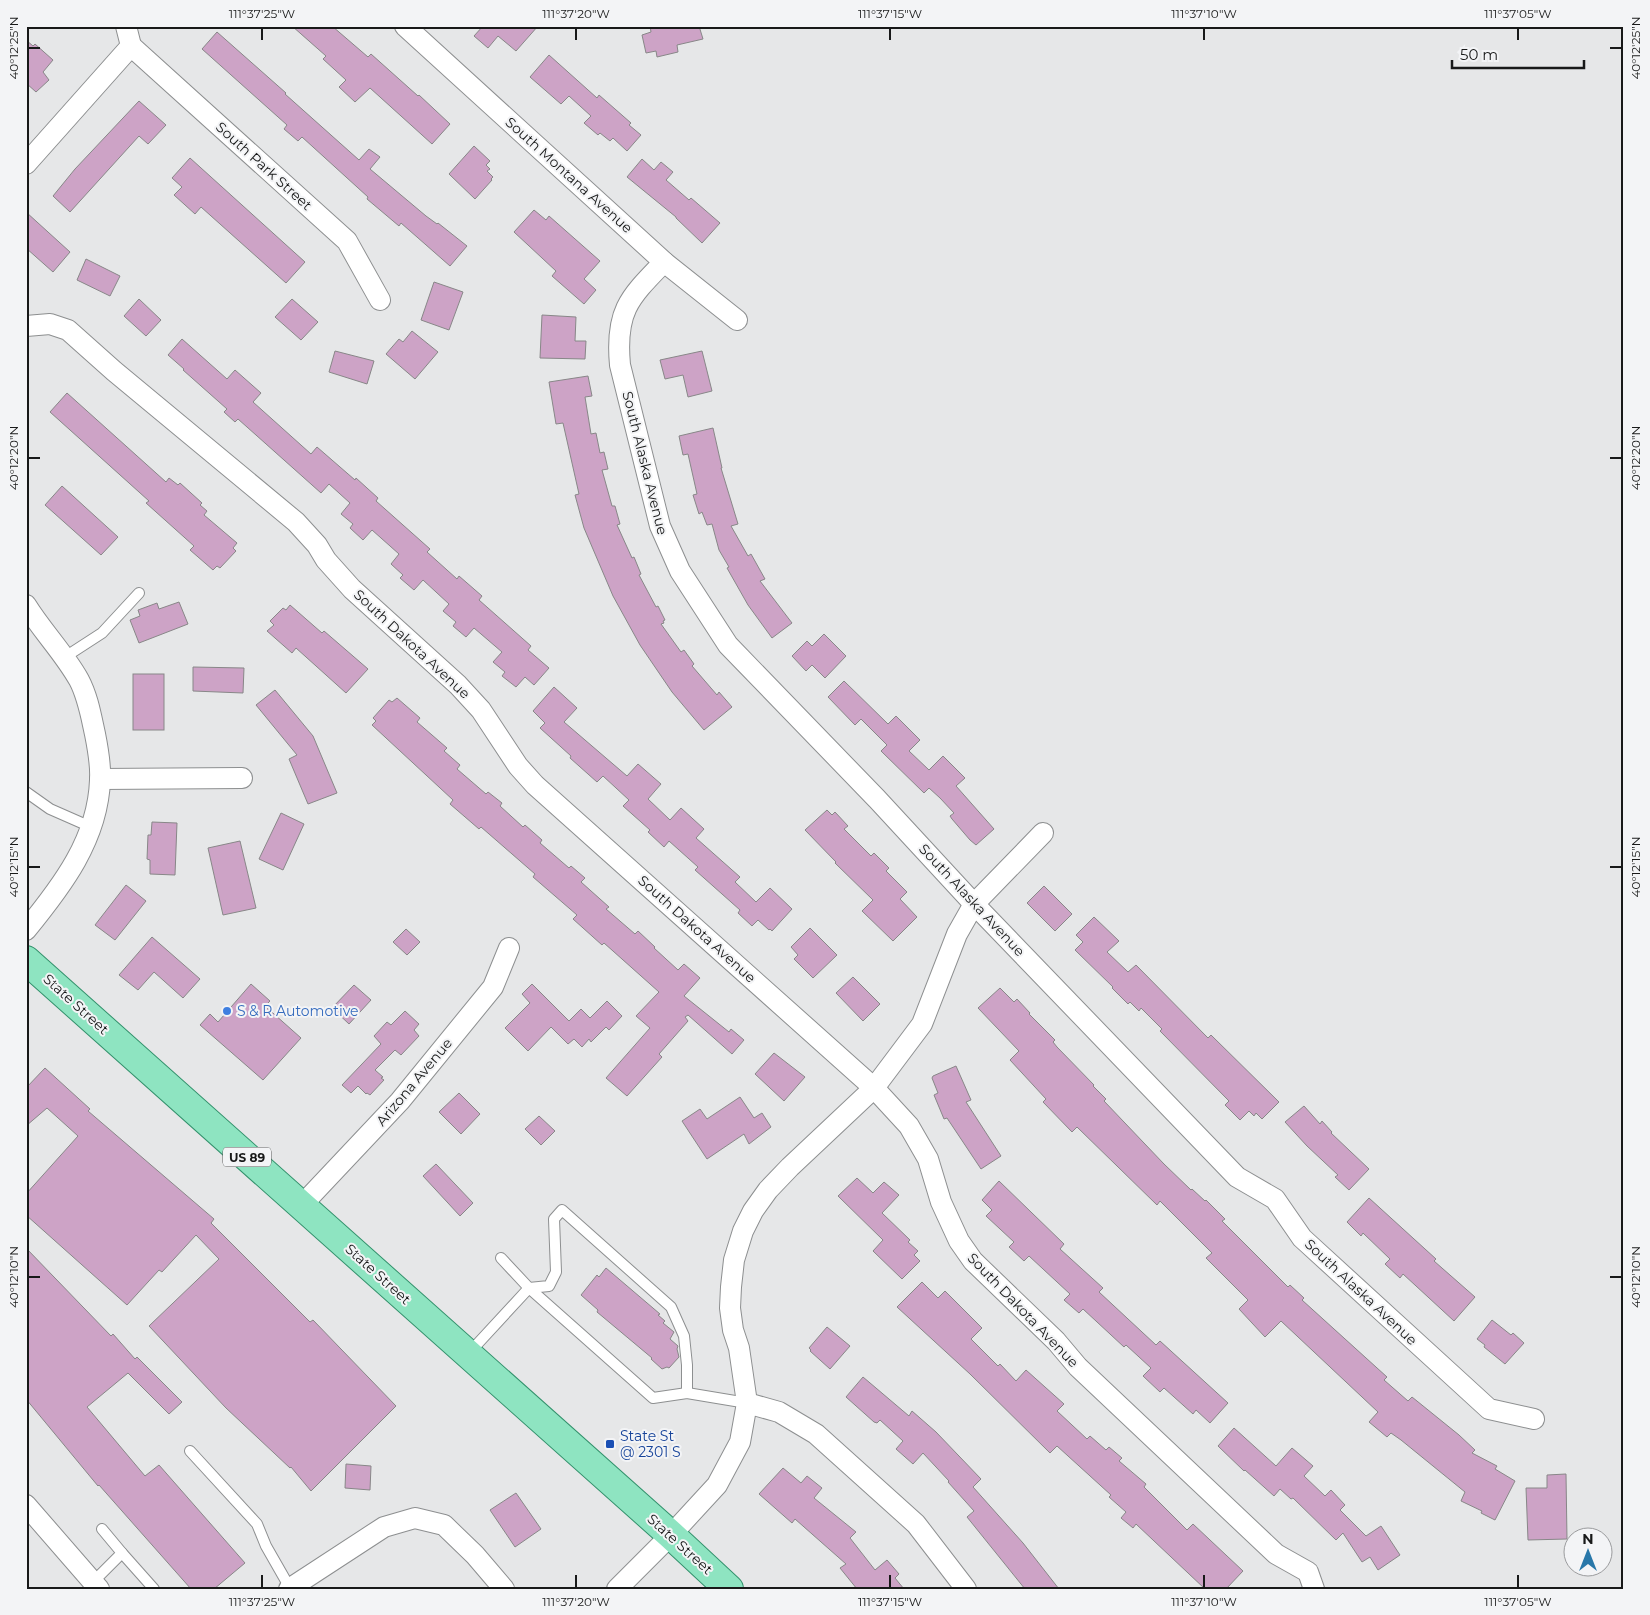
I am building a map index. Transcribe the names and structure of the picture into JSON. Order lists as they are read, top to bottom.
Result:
{
  "streets": {
    "main road": ["State Street", "US 89"],
    "street": [
      "South Park Street",
      "South Montana Avenue",
      "South Alaska Avenue",
      "South Dakota Avenue",
      "Arizona Avenue"
    ]
  },
  "crossings": [
    ["South Montana Avenue", "South Alaska Avenue"],
    ["State Street", "Arizona Avenue"]
  ],
  "places": {
    "other": ["S & R Automotive"],
    "transit": ["State St @ 2301 S"]
  },
  "scale_bar": "50 m",
  "north": "top",
  "coordinates": [
    "111°37'25\"W",
    "111°37'20\"W",
    "111°37'15\"W",
    "111°37'10\"W",
    "111°37'05\"W",
    "40°12'25\"N",
    "40°12'20\"N",
    "40°12'15\"N",
    "40°12'10\"N"
  ]
}
